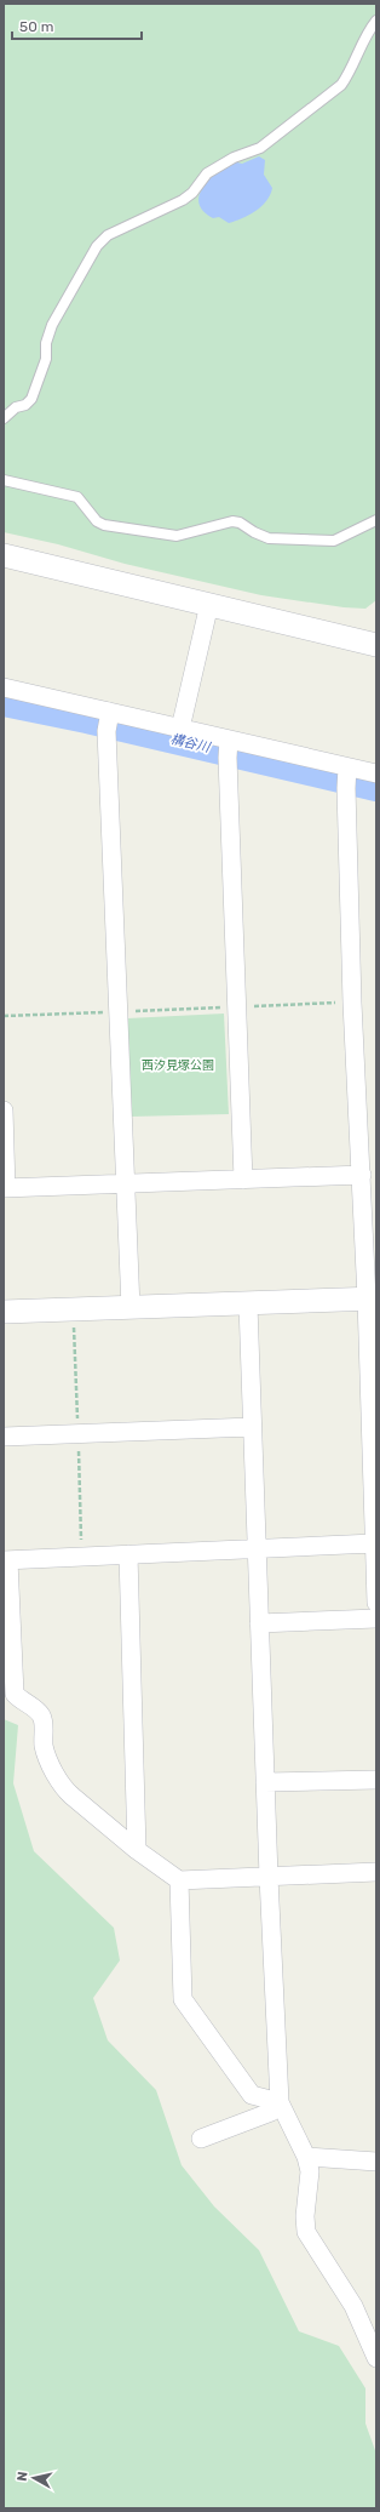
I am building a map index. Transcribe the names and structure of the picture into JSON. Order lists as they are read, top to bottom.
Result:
{
  "water": ["構谷川"],
  "parks": ["西汐見塚公園"],
  "scale_bar": "50 m",
  "north": "left"
}
